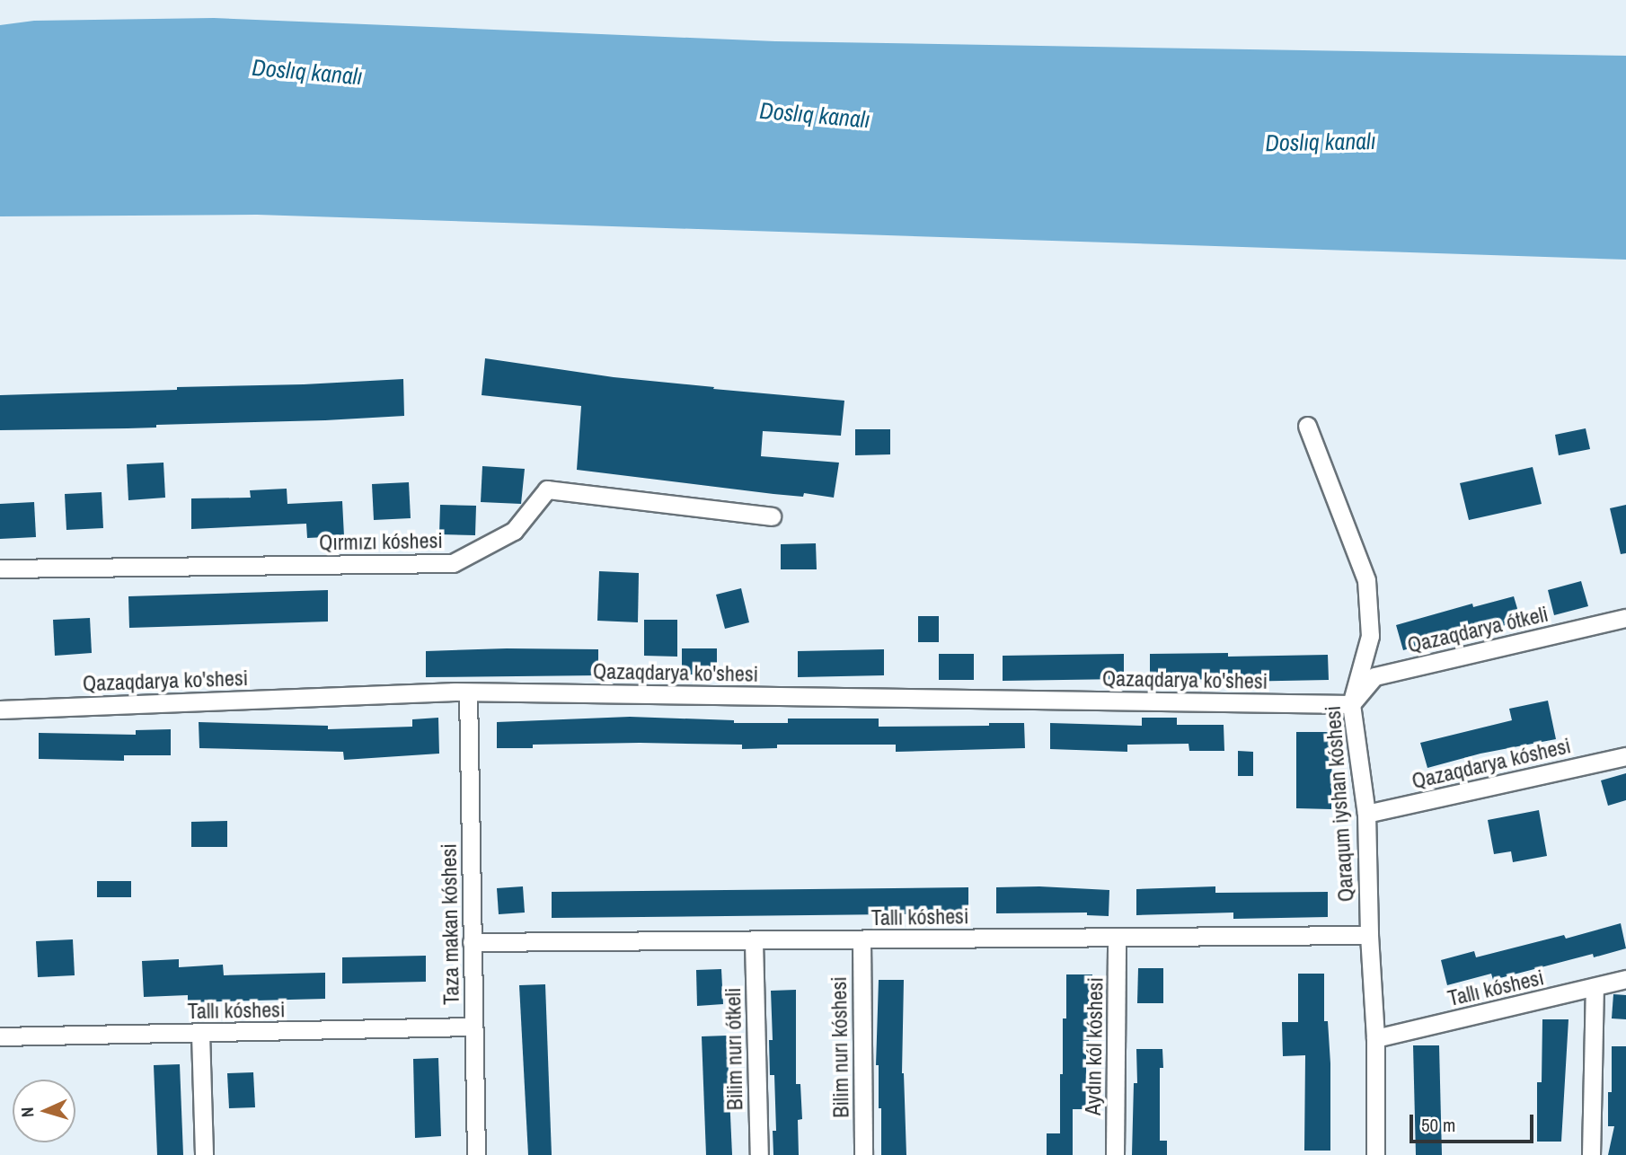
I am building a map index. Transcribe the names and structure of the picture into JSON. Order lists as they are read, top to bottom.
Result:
{
  "streets": {
    "street": [
      "Qırmızı kóshesi",
      "Qazaqdarya ótkeli",
      "Qazaqdarya ko'shesi",
      "Qazaqdarya kóshesi",
      "Qaraqum iyshan kóshesi",
      "Tallı kóshesi",
      "Taza makan kóshesi",
      "Aydın kól kóshesi",
      "Bilim nurı kóshesi",
      "Bilim nurı ótkeli"
    ]
  },
  "crossings": [
    ["Qazaqdarya ótkeli", "Qazaqdarya ko'shesi"],
    ["Qazaqdarya ótkeli", "Qaraqum iyshan kóshesi"],
    ["Qazaqdarya ko'shesi", "Qaraqum iyshan kóshesi"],
    ["Qazaqdarya ko'shesi", "Taza makan kóshesi"],
    ["Qazaqdarya kóshesi", "Qaraqum iyshan kóshesi"],
    ["Qaraqum iyshan kóshesi", "Tallı kóshesi"],
    ["Tallı kóshesi", "Taza makan kóshesi"],
    ["Tallı kóshesi", "Aydın kól kóshesi"],
    ["Tallı kóshesi", "Bilim nurı kóshesi"],
    ["Tallı kóshesi", "Bilim nurı ótkeli"]
  ],
  "water": ["Doslıq kanalı"],
  "scale_bar": "50 m",
  "north": "left"
}
